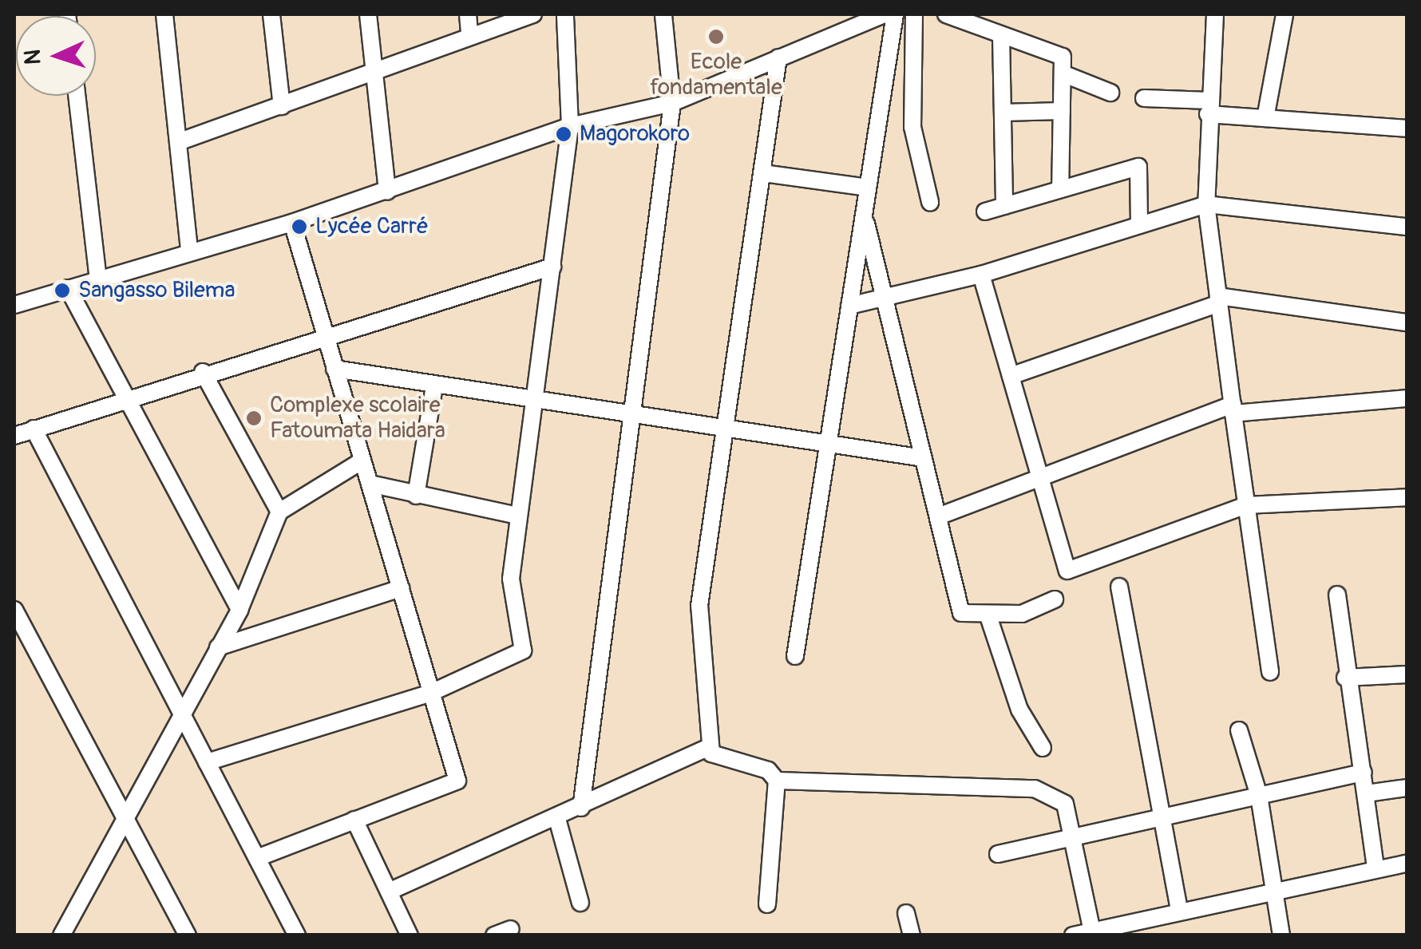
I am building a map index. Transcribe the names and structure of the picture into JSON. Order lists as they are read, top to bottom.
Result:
{
  "places": [
    "Ecole fondamentale",
    "Magorokoro",
    "Lycée Carré",
    "Sangasso Bilema",
    "Complexe scolaire Fatoumata Haidara"
  ],
  "north": "left"
}
